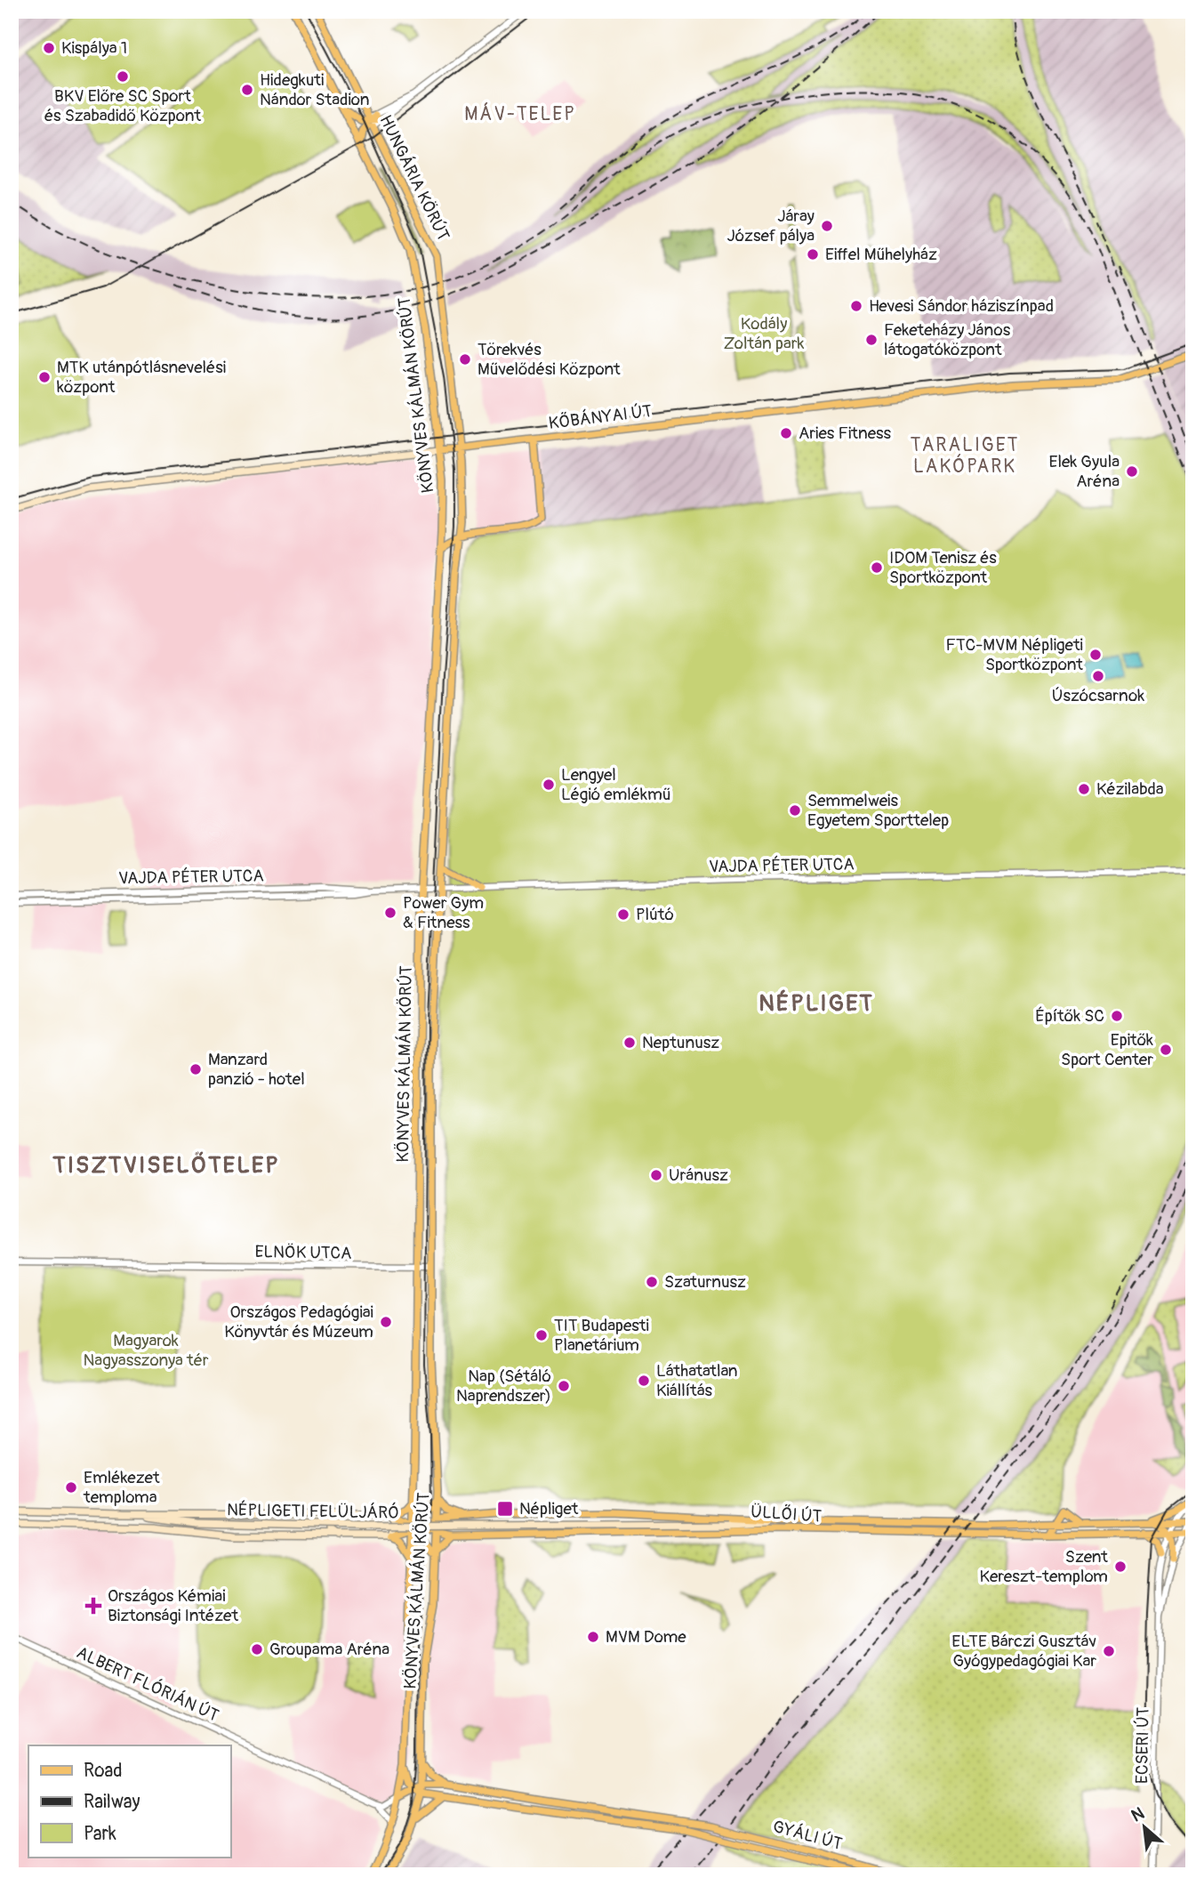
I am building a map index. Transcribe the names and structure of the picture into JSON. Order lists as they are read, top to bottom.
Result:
{
  "streets": {
    "main road": [
      "HUNGÁRIA KÖRÚT",
      "KÖNYVES KÁLMÁN KÖRÚT",
      "KŐBÁNYAI ÚT",
      "NÉPLIGETI FELÜLJÁRÓ",
      "ÜLLŐI ÚT",
      "GYÁLI ÚT"
    ],
    "street": [
      "VAJDA PÉTER UTCA",
      "ELNÖK UTCA",
      "ALBERT FLÓRIÁN ÚT",
      "ECSERI ÚT"
    ]
  },
  "crossings": [
    ["HUNGÁRIA KÖRÚT", "KÖNYVES KÁLMÁN KÖRÚT"],
    ["KÖNYVES KÁLMÁN KÖRÚT", "KŐBÁNYAI ÚT"],
    ["KÖNYVES KÁLMÁN KÖRÚT", "VAJDA PÉTER UTCA"],
    ["KÖNYVES KÁLMÁN KÖRÚT", "ELNÖK UTCA"],
    ["KÖNYVES KÁLMÁN KÖRÚT", "ALBERT FLÓRIÁN ÚT"],
    ["NÉPLIGETI FELÜLJÁRÓ", "ÜLLŐI ÚT"],
    ["ÜLLŐI ÚT", "ECSERI ÚT"]
  ],
  "districts": [
    "MÁV-TELEP",
    "TARALIGET LAKÓPARK",
    "NÉPLIGET",
    "TISZTVISELŐTELEP"
  ],
  "parks": ["Kodály Zoltán park", "Magyarok Nagyasszonya tér"],
  "places": {
    "other": [
      "Kispálya 1",
      "BKV Előre SC Sport és Szabadidő Központ",
      "Hidegkuti Nándor Stadion",
      "Járay József pálya",
      "Eiffel Műhelyház",
      "Hevesi Sándor háziszínpad",
      "Feketeházy János látogatóközpont",
      "Törekvés Művelődési Központ",
      "MTK utánpótlásnevelési központ",
      "Aries Fitness",
      "Elek Gyula Aréna",
      "IDOM Tenisz és Sportközpont",
      "FTC-MVM Népligeti Sportközpont",
      "Úszócsarnok",
      "Lengyel Légió emlékmű",
      "Kézilabda",
      "Semmelweis Egyetem Sporttelep",
      "Power Gym & Fitness",
      "Plútó",
      "Építők SC",
      "Neptunusz",
      "Epitők Sport Center",
      "Manzard panzió - hotel",
      "Uránusz",
      "Szaturnusz",
      "Országos Pedagógiai Könyvtár és Múzeum",
      "TIT Budapesti Planetárium",
      "Láthatatlan Kiállítás",
      "Nap (Sétáló Naprendszer)",
      "Emlékezet temploma",
      "Szent Kereszt-templom",
      "MVM Dome",
      "Groupama Aréna",
      "ELTE Bárczi Gusztáv Gyógypedagógiai Kar"
    ],
    "transit": ["Népliget"],
    "health": ["Országos Kémiai Biztonsági Intézet"]
  },
  "legend": ["Road", "Railway", "Park"],
  "north": "top left"
}
